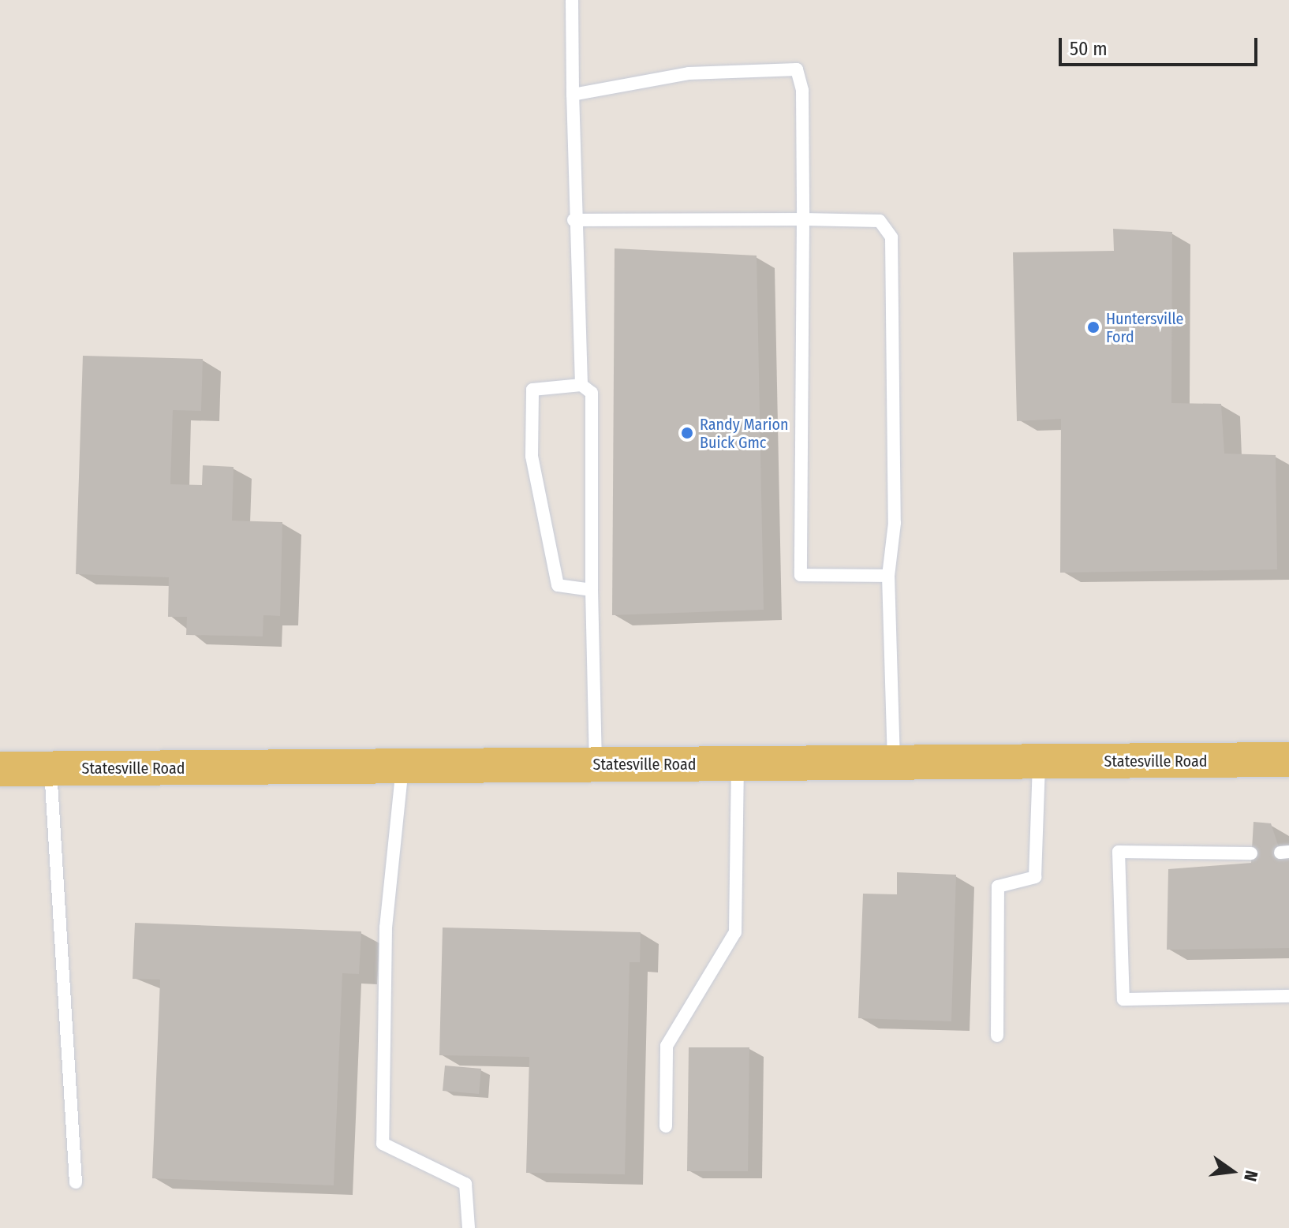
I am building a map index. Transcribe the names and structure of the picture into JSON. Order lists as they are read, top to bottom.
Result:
{
  "streets": {
    "main road": ["Statesville Road"]
  },
  "places": ["Huntersville Ford", "Randy Marion Buick Gmc"],
  "scale_bar": "50 m",
  "north": "right"
}
